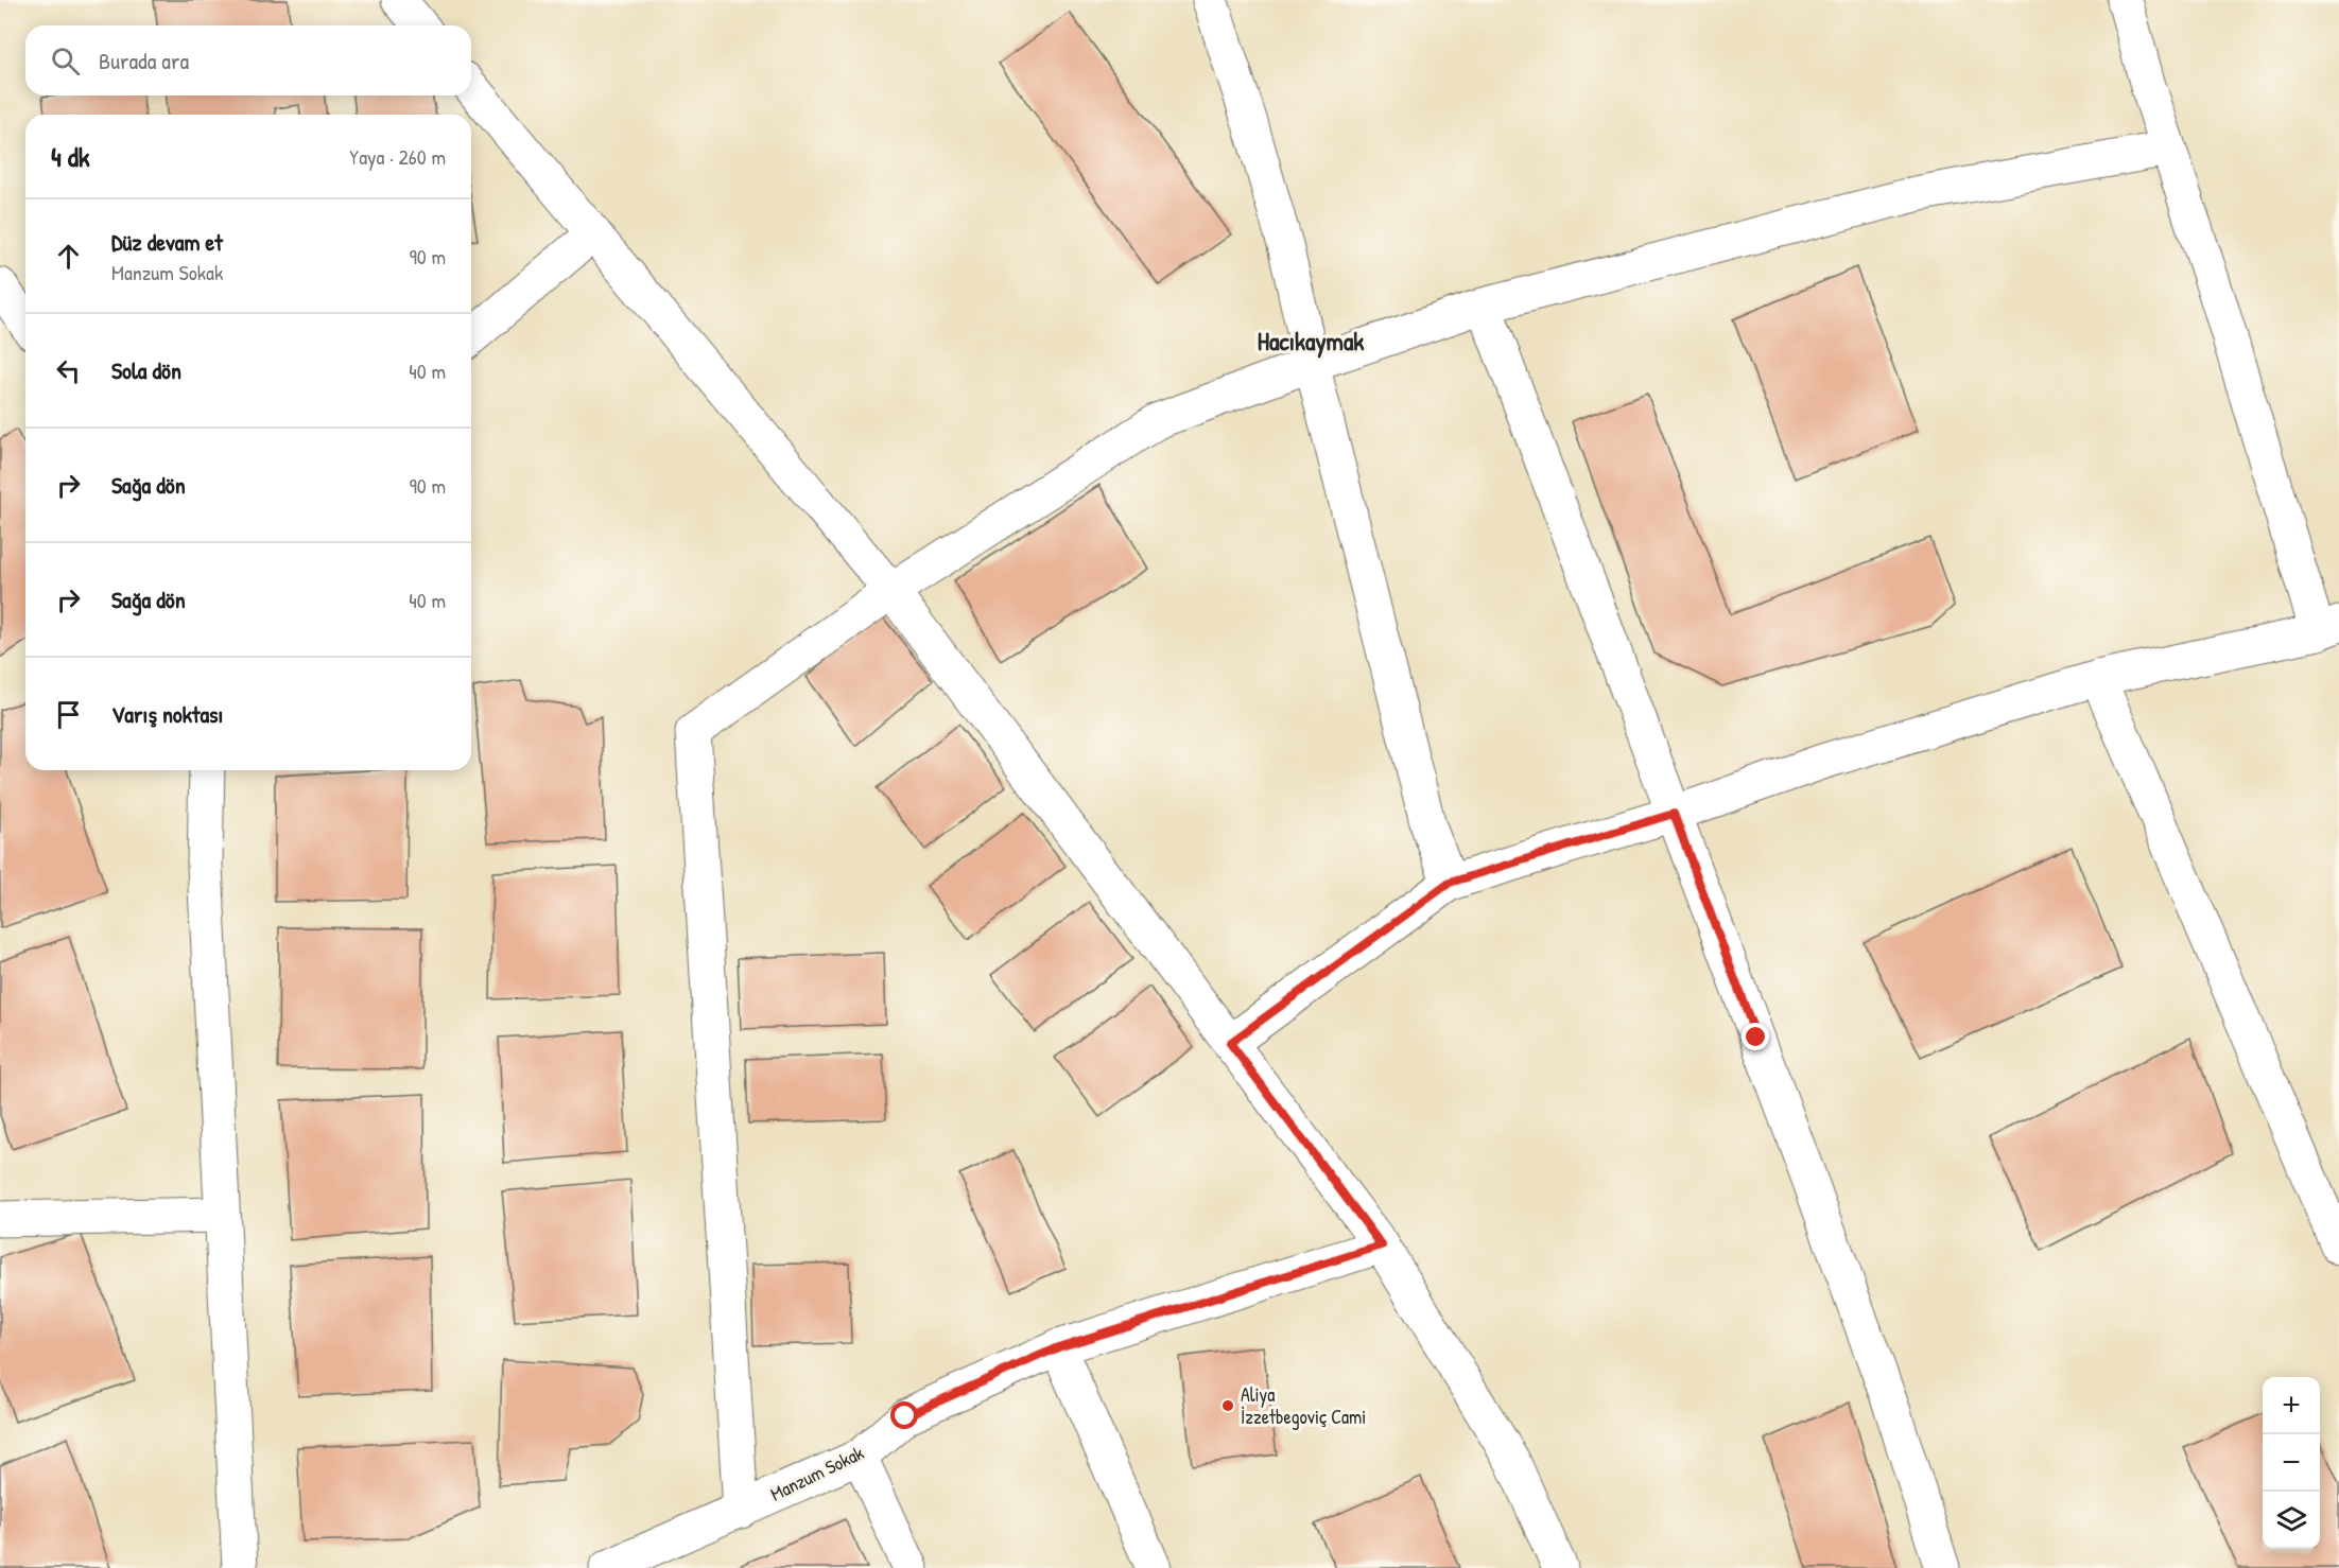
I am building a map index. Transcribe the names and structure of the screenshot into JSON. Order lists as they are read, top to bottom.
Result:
{
  "streets": {
    "street": ["Manzum Sokak"]
  },
  "districts": ["Hacıkaymak"],
  "places": ["Aliya İzzetbegoviç Cami"],
  "page": {
    "search": "Burada ara",
    "heading": ["4 dk", "Yaya · 260 m"],
    "list": [
      ["Düz devam et", "Manzum Sokak", "90 m"],
      ["Sola dön", "40 m"],
      ["Sağa dön", "90 m"],
      ["Sağa dön", "40 m"],
      "Varış noktası"
    ],
    "map_buttons": ["+", "−"]
  }
}
